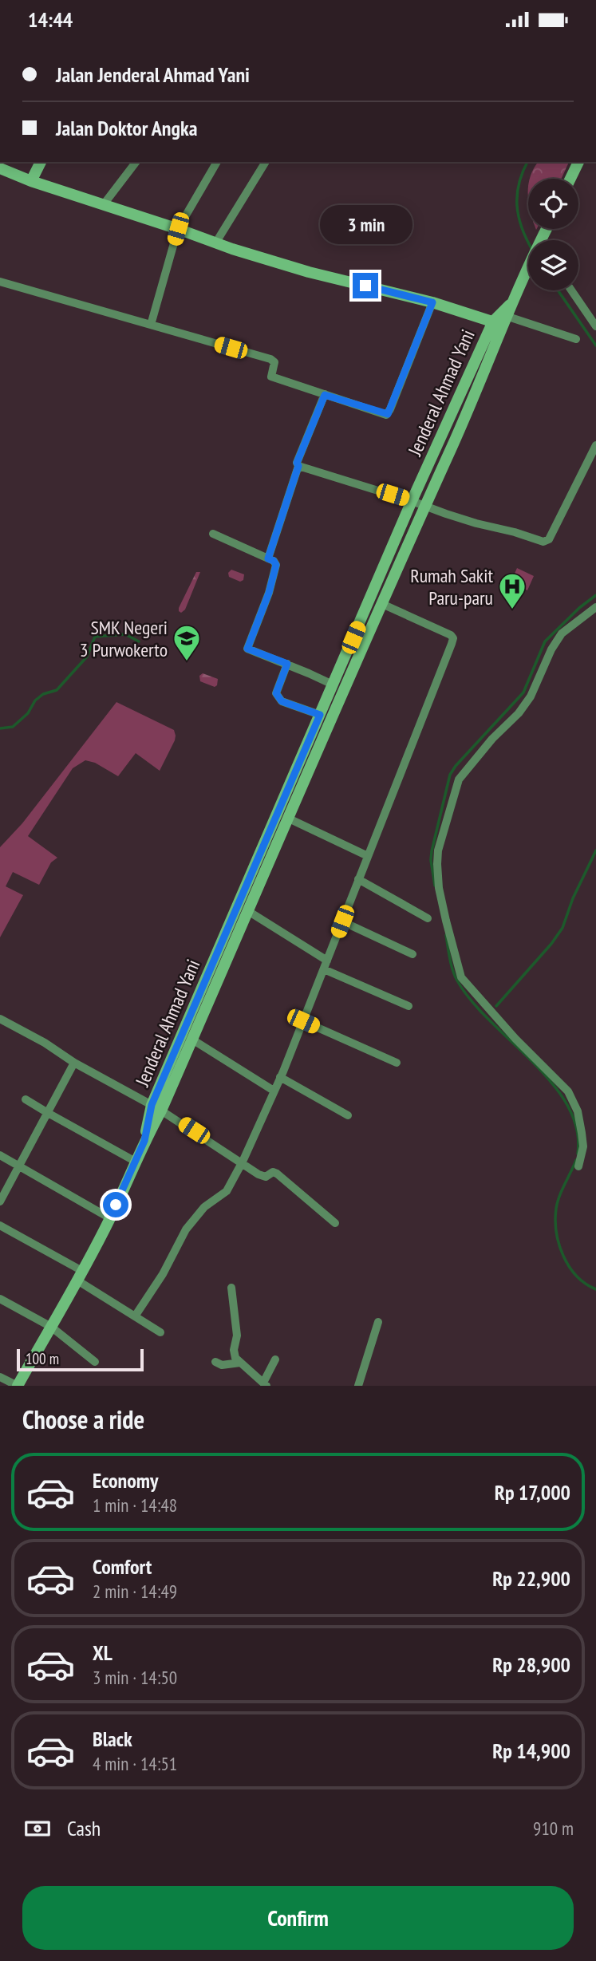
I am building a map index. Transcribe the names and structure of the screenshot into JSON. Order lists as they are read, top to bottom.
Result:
{
  "streets": {
    "main road": ["Jenderal Ahmad Yani"]
  },
  "places": {
    "hospital": ["Rumah Sakit Paru-paru"],
    "school or university": ["SMK Negeri 3 Purwokerto"]
  },
  "scale_bar": "100 m",
  "page": {
    "status": "14:44",
    "banner": ["Jalan Jenderal Ahmad Yani", "Jalan Doktor Angka"],
    "bubble": "3 min",
    "scale": "100 m",
    "heading": "Choose a ride",
    "list": [
      {
        "name": "Economy",
        "note": "1 min · 14:48",
        "value": "Rp 17,000"
      },
      {
        "name": "Comfort",
        "note": "2 min · 14:49",
        "value": "Rp 22,900"
      },
      {
        "name": "XL",
        "note": "3 min · 14:50",
        "value": "Rp 28,900"
      },
      {
        "name": "Black",
        "note": "4 min · 14:51",
        "value": "Rp 14,900"
      }
    ],
    "pay": ["Cash", "910 m"],
    "buttons": "Confirm"
  }
}
